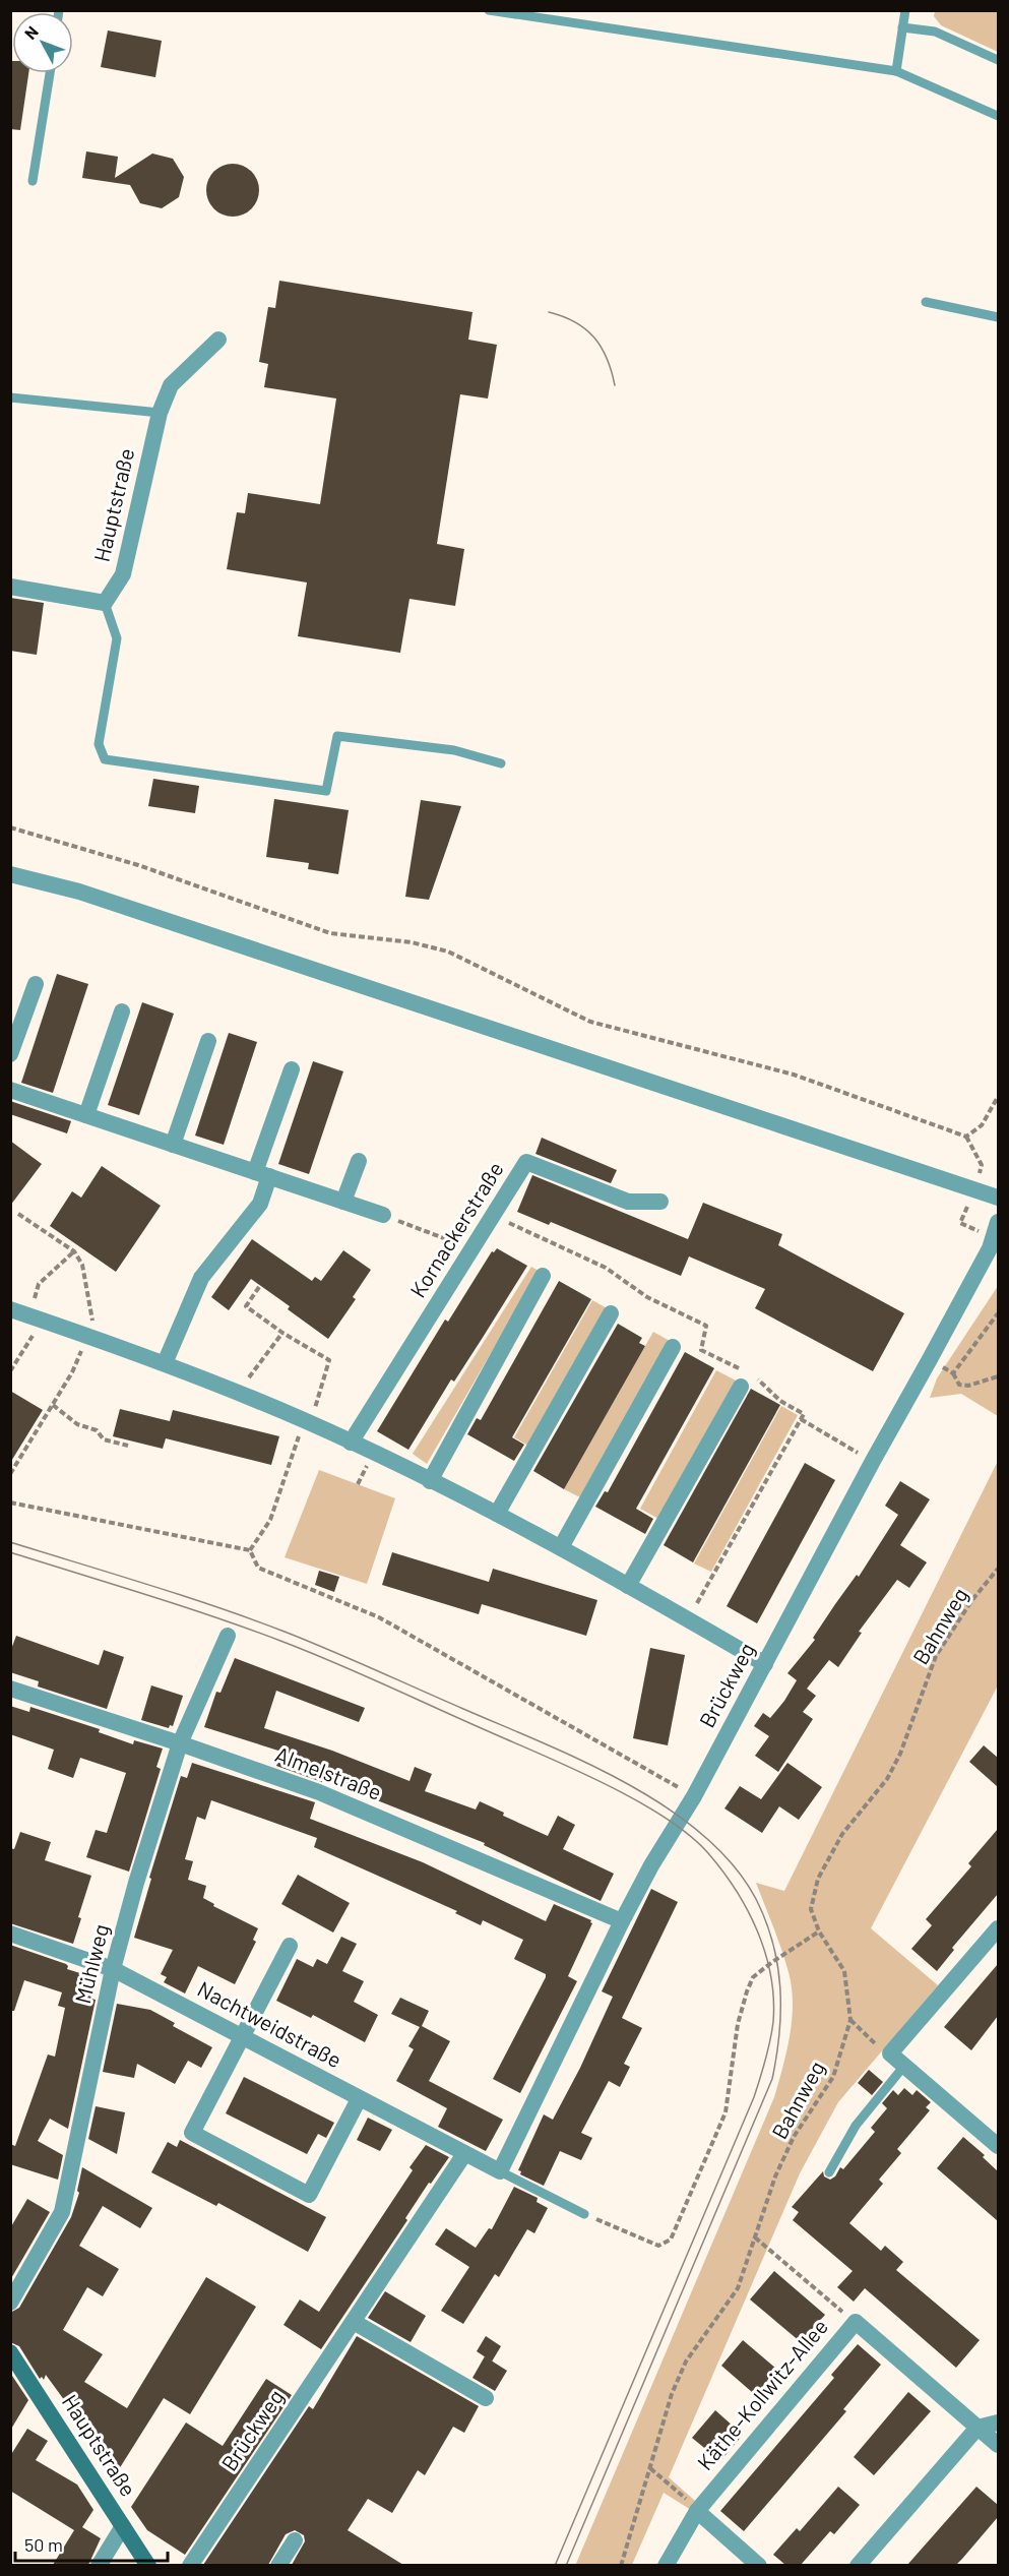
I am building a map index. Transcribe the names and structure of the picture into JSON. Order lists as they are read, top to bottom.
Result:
{
  "streets": {
    "main road": ["Hauptstraße"],
    "street": [
      "Kornackerstraße",
      "Brückweg",
      "Almelstraße",
      "Mühlweg",
      "Nachtweidstraße",
      "Käthe-Kollwitz-Allee"
    ],
    "path": ["Bahnweg"]
  },
  "crossings": [
    ["Brückweg", "Almelstraße"],
    ["Brückweg", "Nachtweidstraße"],
    ["Almelstraße", "Mühlweg"],
    ["Mühlweg", "Nachtweidstraße"]
  ],
  "scale_bar": "50 m",
  "north": "top left"
}
